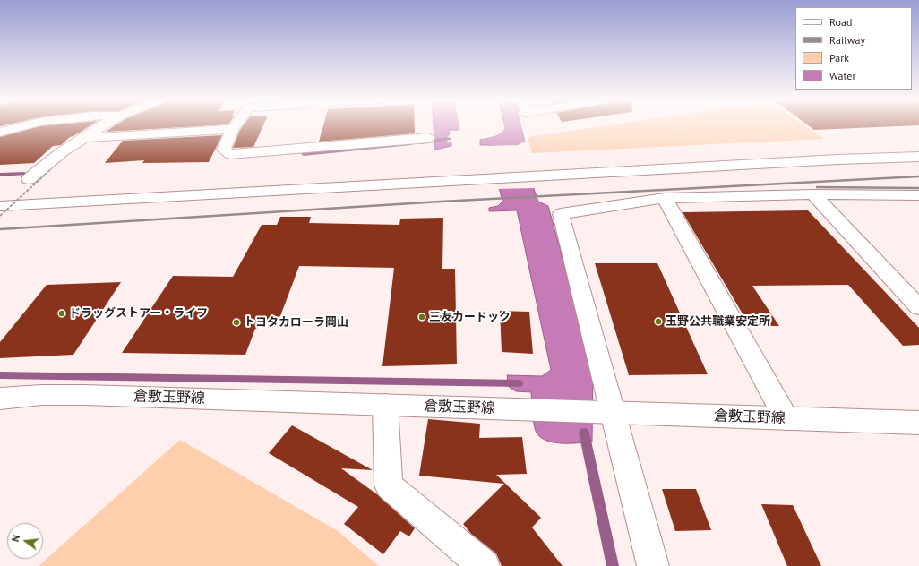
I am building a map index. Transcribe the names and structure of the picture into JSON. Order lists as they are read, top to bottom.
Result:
{
  "streets": {
    "street": ["倉敷玉野線"]
  },
  "places": [
    "ドラッグストアー・ライフ",
    "三友カードック",
    "玉野公共職業安定所",
    "トヨタカローラ岡山"
  ],
  "legend": [
    "Road",
    "Railway",
    "Park",
    "Water"
  ],
  "north": "left"
}
